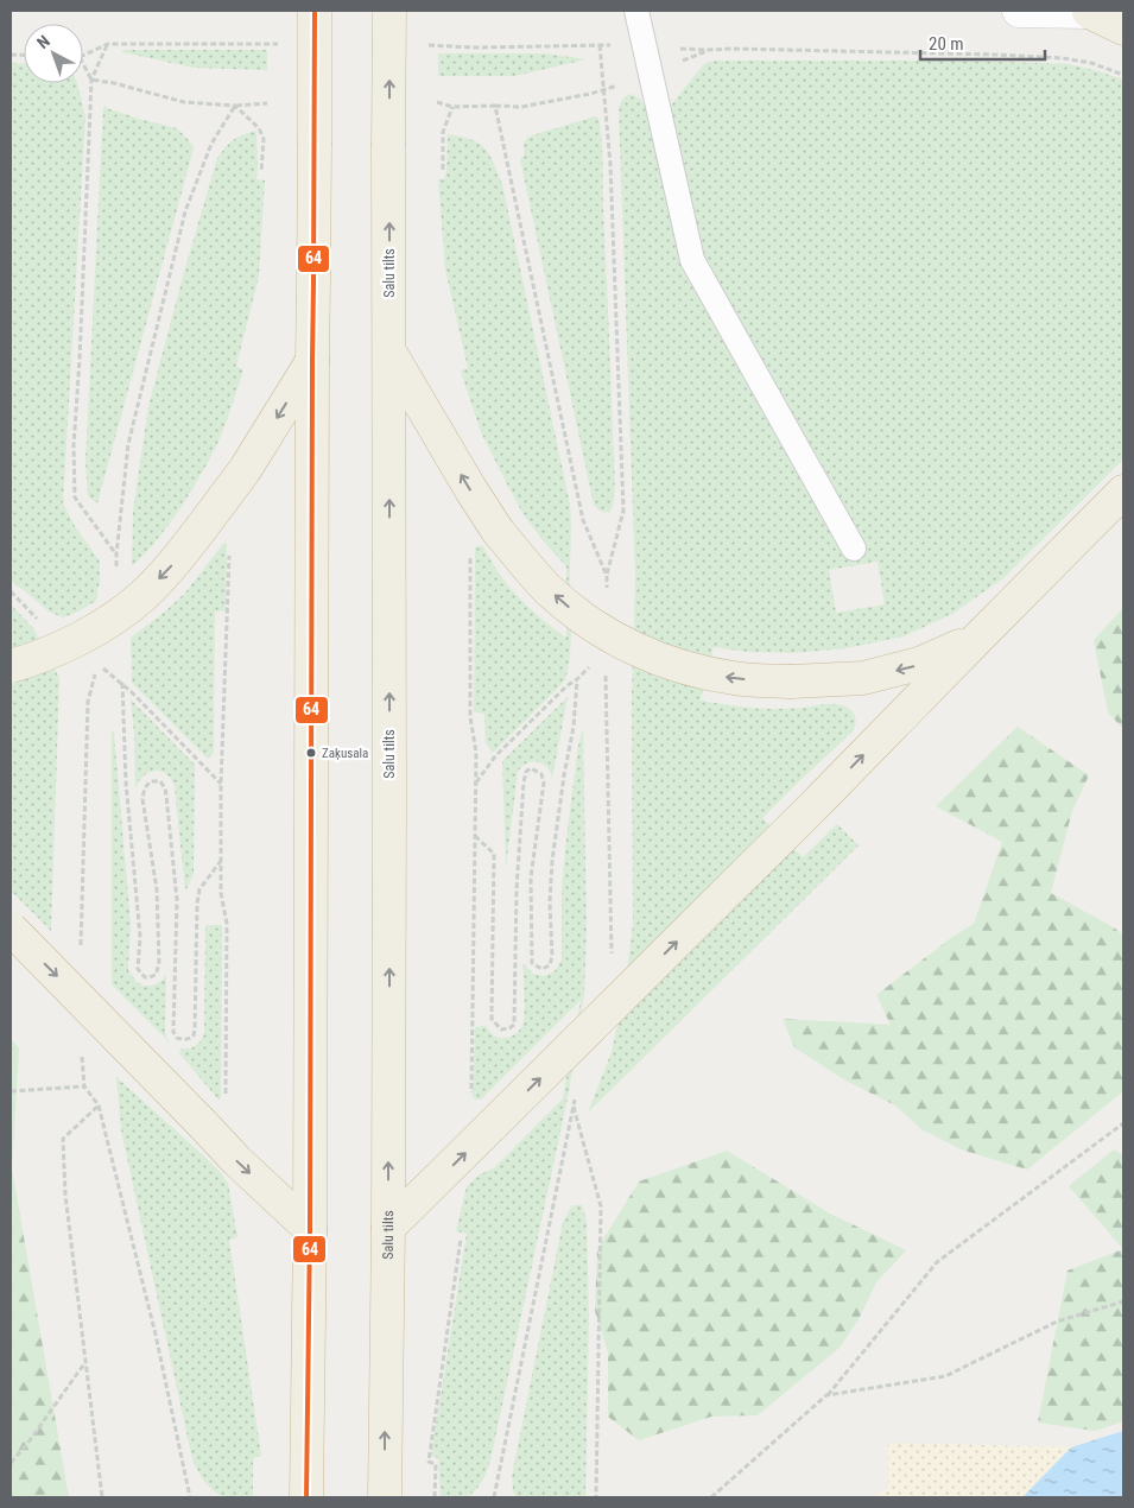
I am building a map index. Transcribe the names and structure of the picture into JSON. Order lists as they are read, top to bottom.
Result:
{
  "streets": {
    "highway": ["Salu tilts"]
  },
  "places": ["Zaķusala"],
  "lines": ["transit line 64"],
  "scale_bar": "20 m",
  "north": "top left"
}
